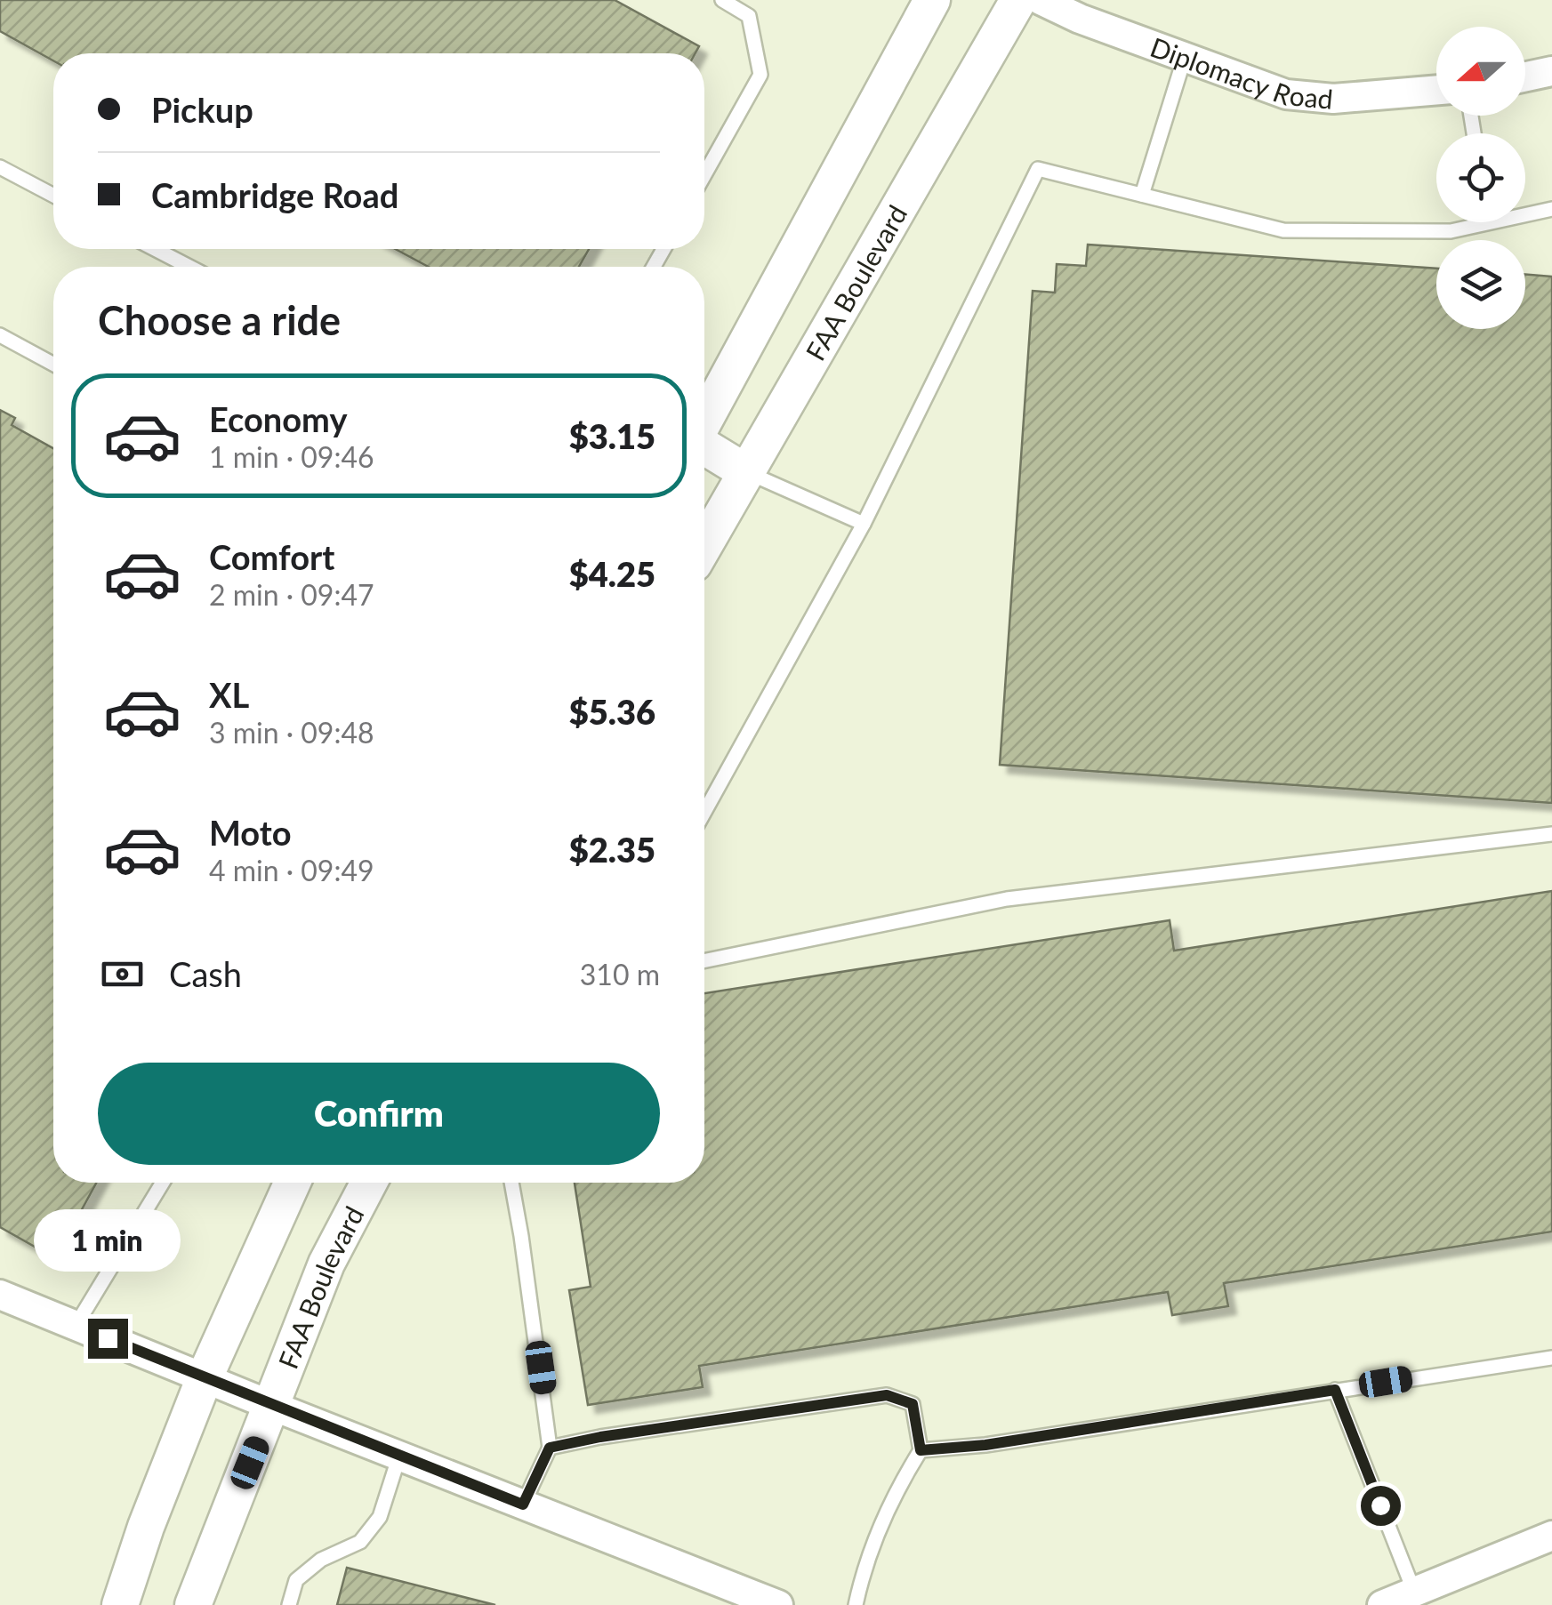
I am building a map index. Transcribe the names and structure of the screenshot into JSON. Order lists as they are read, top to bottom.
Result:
{
  "streets": {
    "street": ["Diplomacy Road", "FAA Boulevard"]
  },
  "north": "left",
  "page": {
    "banner": ["Pickup", "Cambridge Road"],
    "heading": "Choose a ride",
    "list": [
      {
        "name": "Economy",
        "note": "1 min · 09:46",
        "value": "$3.15"
      },
      {
        "name": "Comfort",
        "note": "2 min · 09:47",
        "value": "$4.25"
      },
      {
        "name": "XL",
        "note": "3 min · 09:48",
        "value": "$5.36"
      },
      {
        "name": "Moto",
        "note": "4 min · 09:49",
        "value": "$2.35"
      }
    ],
    "pay": ["Cash", "310 m"],
    "buttons": "Confirm",
    "bubble": "1 min"
  }
}
